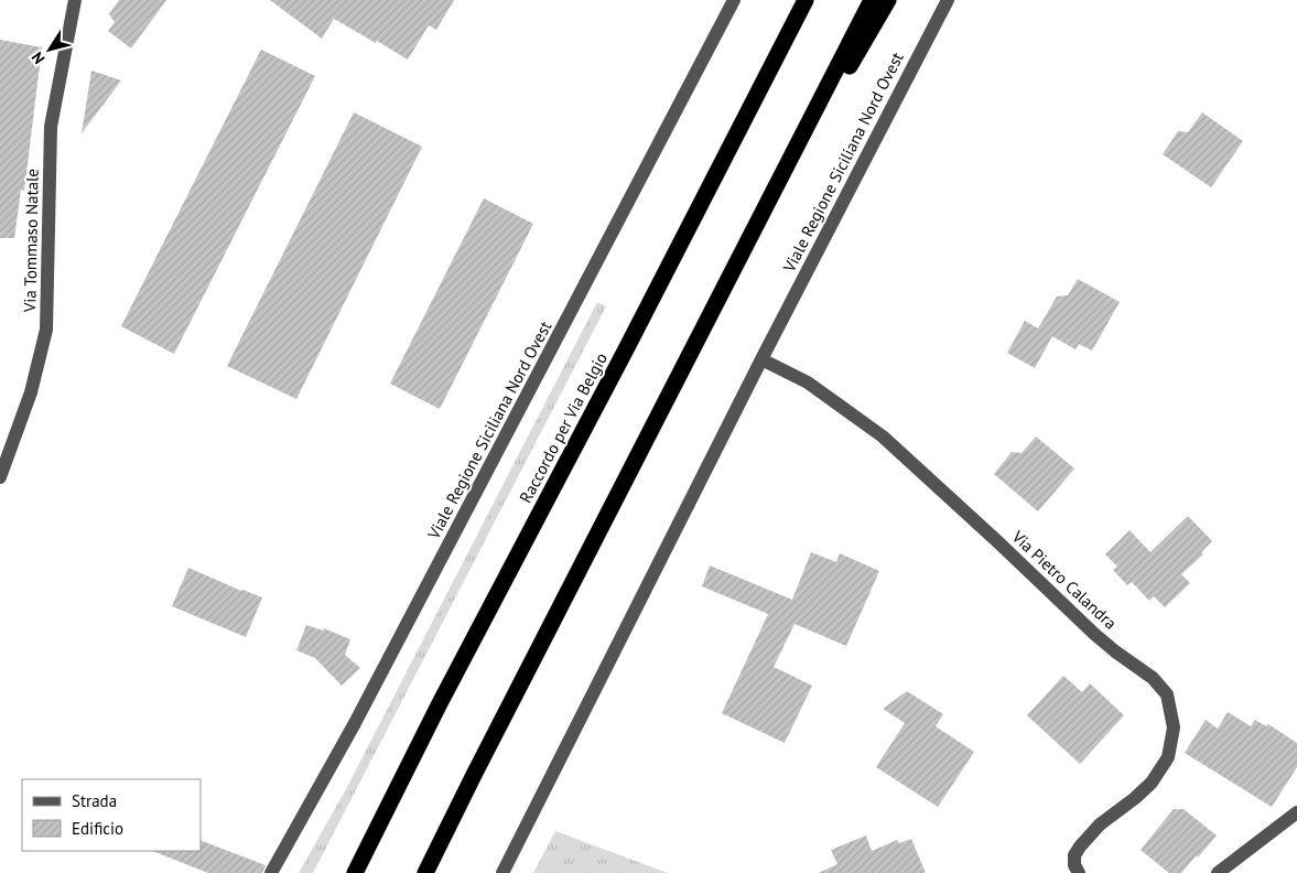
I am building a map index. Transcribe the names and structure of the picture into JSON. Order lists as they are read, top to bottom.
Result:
{
  "streets": {
    "highway": ["Raccordo per Via Belgio"],
    "street": ["Viale Regione Siciliana Nord Ovest", "Via Tommaso Natale", "Via Pietro Calandra"]
  },
  "crossings": [
    ["Viale Regione Siciliana Nord Ovest", "Via Pietro Calandra"]
  ],
  "legend": ["Strada", "Edificio"],
  "north": "bottom left"
}
